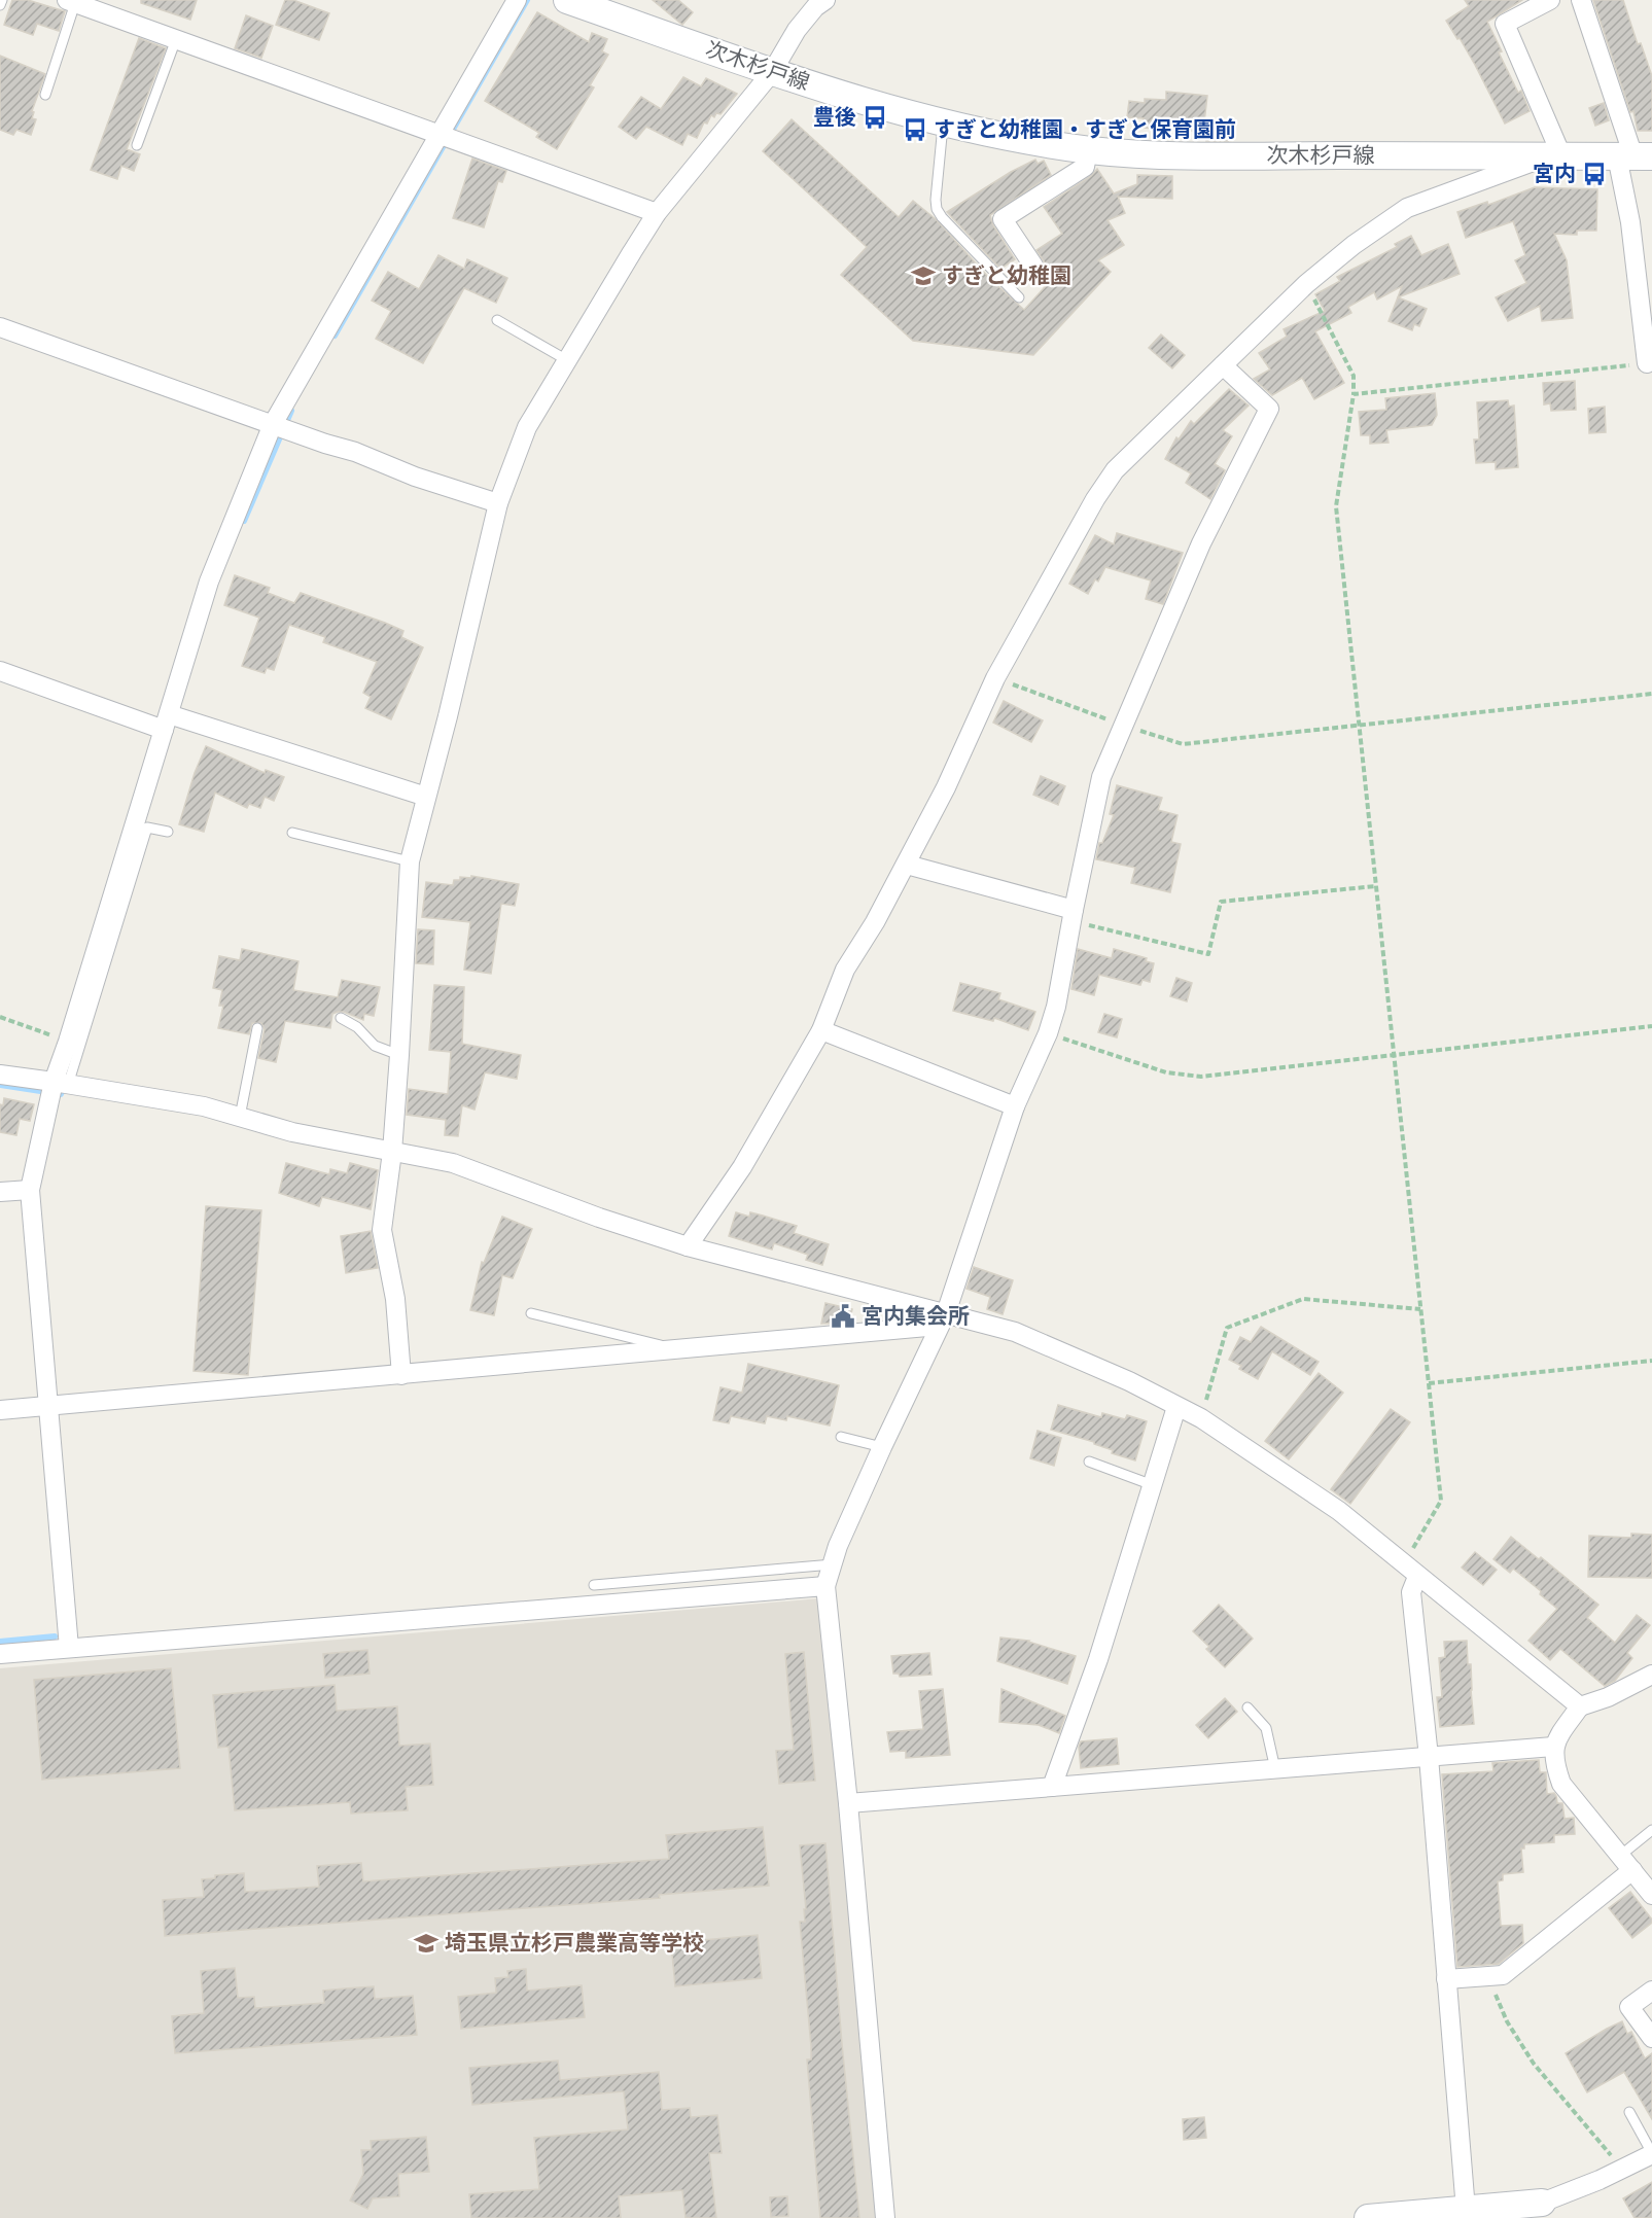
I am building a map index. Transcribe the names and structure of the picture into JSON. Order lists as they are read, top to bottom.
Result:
{
  "streets": {
    "main road": ["次木杉戸線"]
  },
  "places": {
    "bus stop": ["豊後", "すぎと幼稚園・すぎと保育園前", "宮内"],
    "school or university": ["すぎと幼稚園", "埼玉県立杉戸農業高等学校"],
    "public building": ["宮内集会所"]
  }
}
